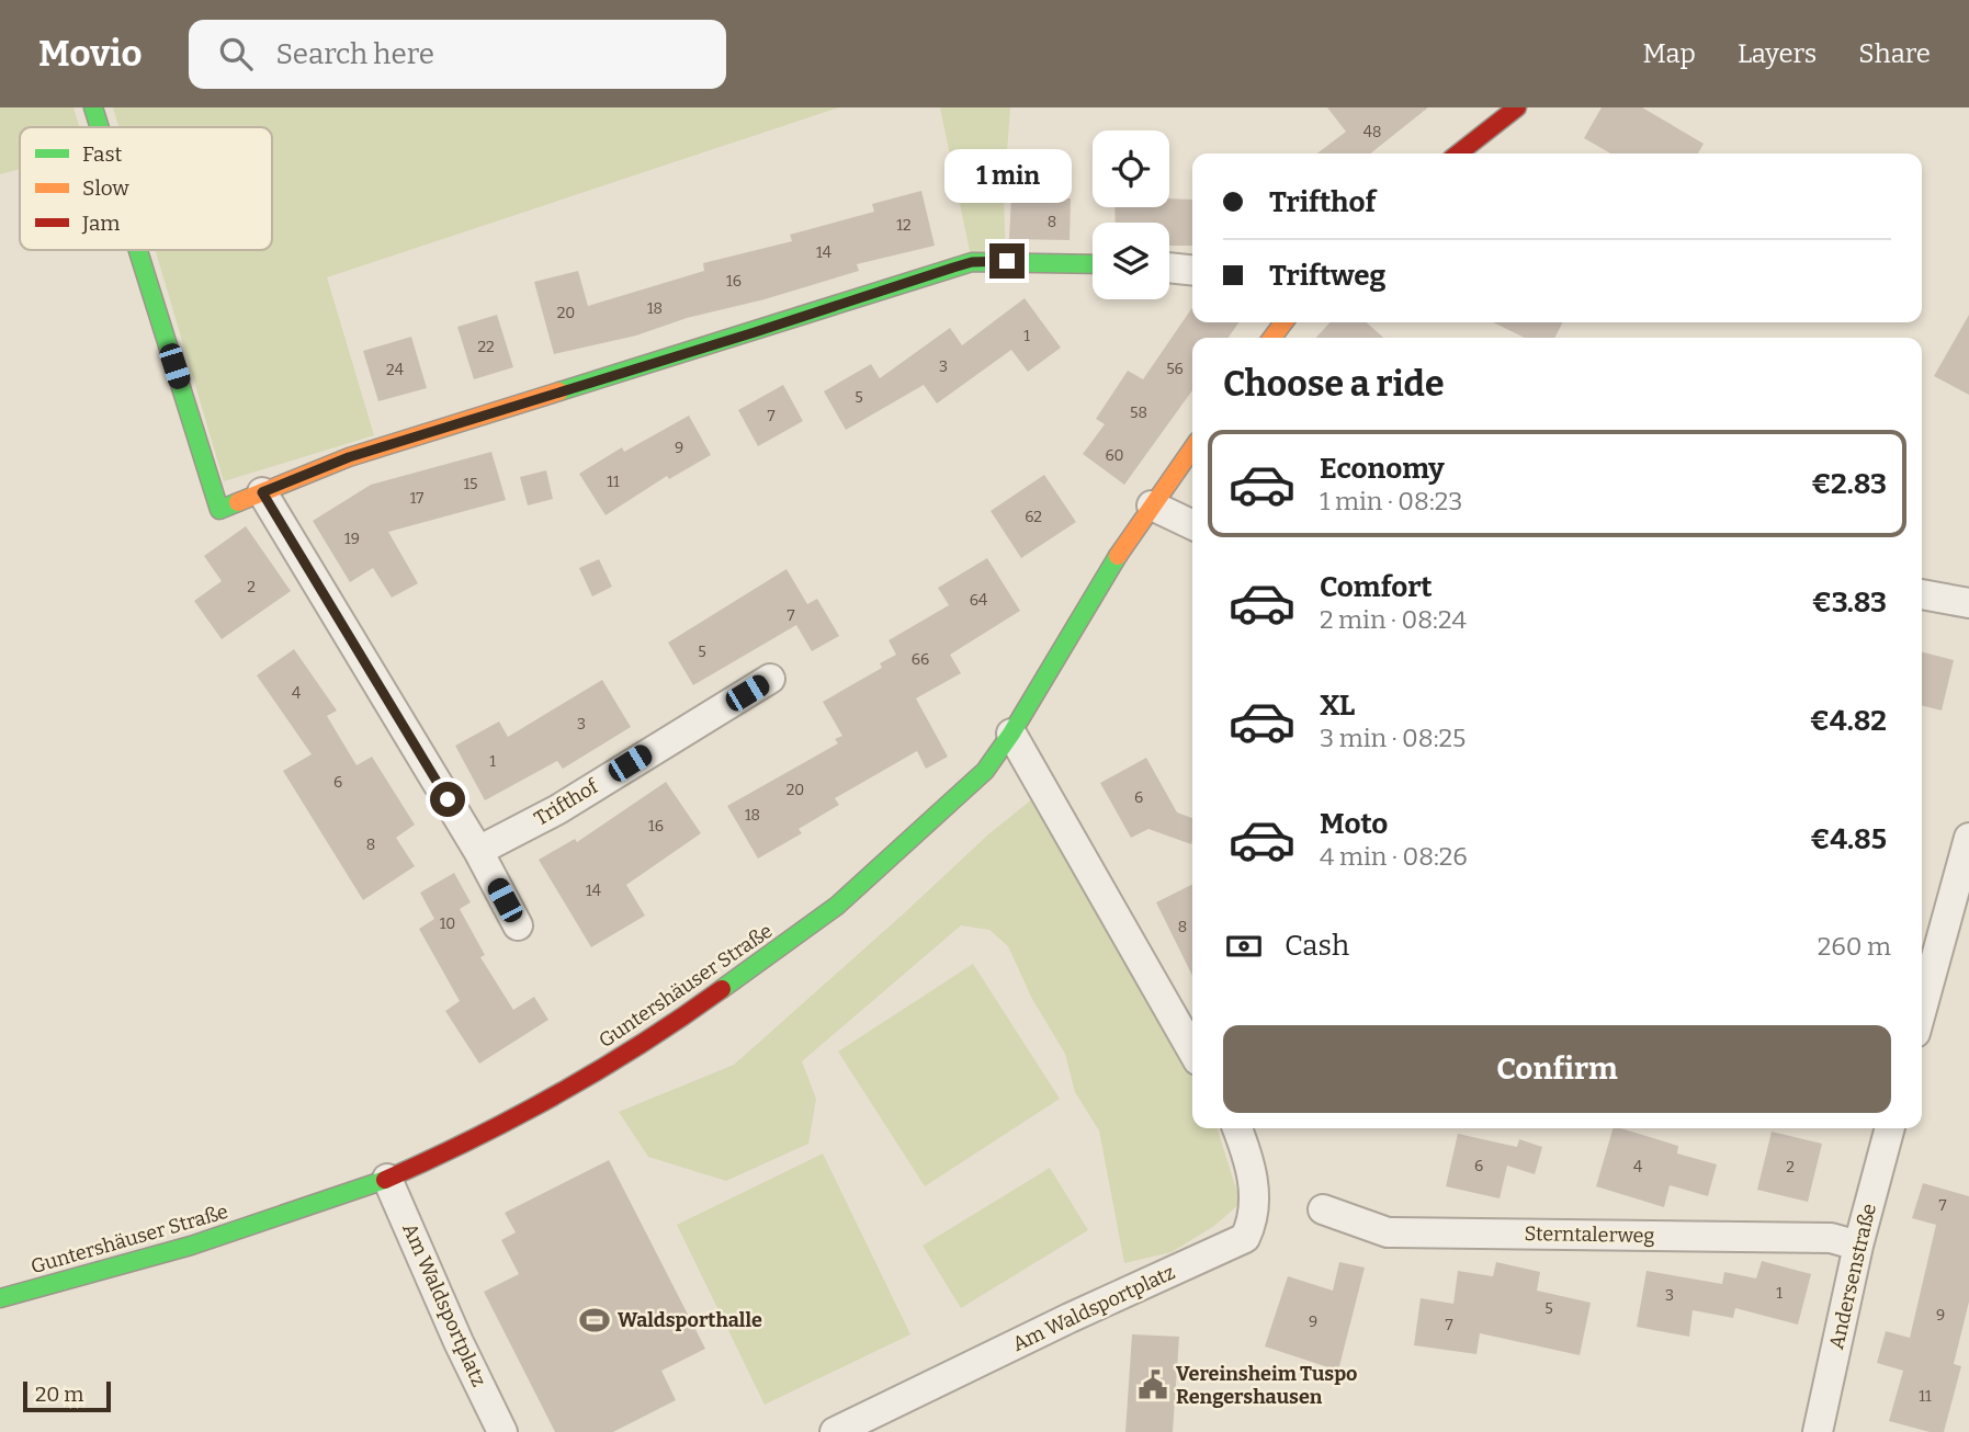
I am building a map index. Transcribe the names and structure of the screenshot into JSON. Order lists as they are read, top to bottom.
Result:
{
  "streets": {
    "street": [
      "Trifthof",
      "Guntershäuser Straße",
      "Sterntalerweg",
      "Andersenstraße",
      "Am Waldsportplatz"
    ]
  },
  "crossings": [
    ["Guntershäuser Straße", "Am Waldsportplatz"],
    ["Sterntalerweg", "Andersenstraße"]
  ],
  "places": {
    "sports": ["Waldsporthalle"],
    "public building": ["Vereinsheim Tuspo Rengershausen"]
  },
  "house_numbers": [
    "48",
    "8",
    "12",
    "14",
    "16",
    "18",
    "20",
    "1",
    "22",
    "3",
    "56",
    "24",
    "5",
    "58",
    "7",
    "9",
    "60",
    "11",
    "15",
    "17",
    "62",
    "19",
    "2",
    "64",
    "7",
    "5",
    "66",
    "4",
    "3",
    "1",
    "6",
    "20",
    "6",
    "18",
    "16",
    "8",
    "14",
    "10",
    "8",
    "6",
    "4",
    "2",
    "7",
    "1",
    "3",
    "5",
    "9",
    "9",
    "7",
    "11"
  ],
  "legend": ["Fast", "Slow", "Jam"],
  "scale_bar": "20 m",
  "page": {
    "header": "Movio",
    "search": "Search here",
    "nav": ["Map", "Layers", "Share"],
    "bubble": "1 min",
    "banner": ["Trifthof", "Triftweg"],
    "heading": "Choose a ride",
    "list": [
      {
        "name": "Economy",
        "note": "1 min · 08:23",
        "value": "€2.83"
      },
      {
        "name": "Comfort",
        "note": "2 min · 08:24",
        "value": "€3.83"
      },
      {
        "name": "XL",
        "note": "3 min · 08:25",
        "value": "€4.82"
      },
      {
        "name": "Moto",
        "note": "4 min · 08:26",
        "value": "€4.85"
      }
    ],
    "pay": ["Cash", "260 m"],
    "buttons": "Confirm",
    "scale": "20 m"
  }
}
